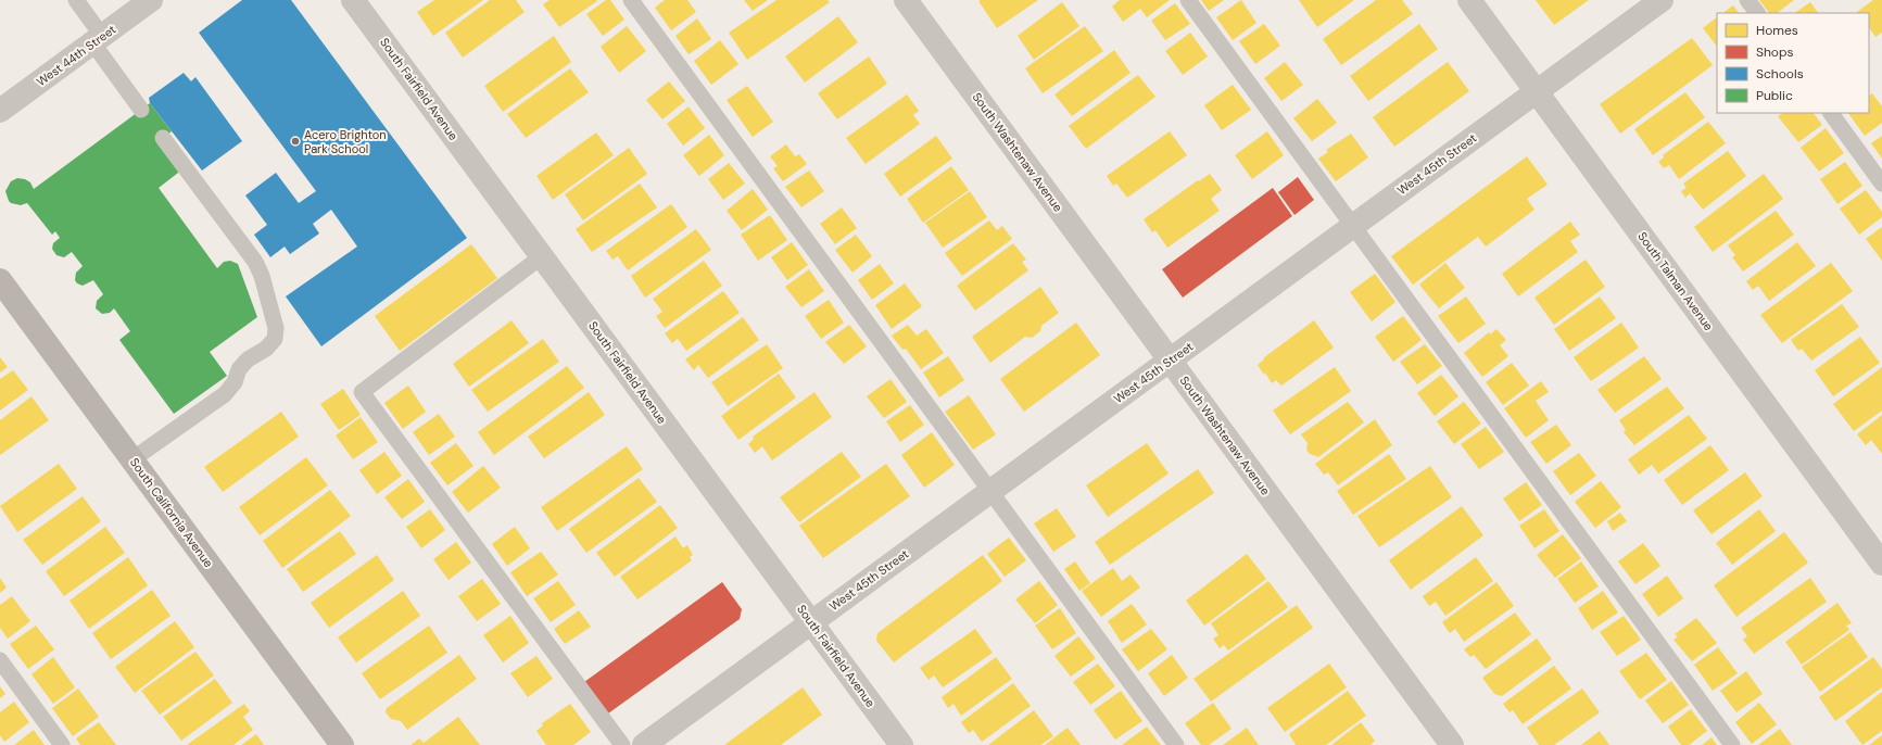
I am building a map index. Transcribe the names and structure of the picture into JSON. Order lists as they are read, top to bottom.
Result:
{
  "streets": {
    "main road": ["South California Avenue"],
    "street": [
      "West 44th Street",
      "South Fairfield Avenue",
      "South Washtenaw Avenue",
      "West 45th Street",
      "South Talman Avenue"
    ]
  },
  "crossings": [
    ["South Fairfield Avenue", "West 45th Street"],
    ["South Washtenaw Avenue", "West 45th Street"],
    ["West 45th Street", "South Talman Avenue"]
  ],
  "places": ["Acero Brighton Park School"],
  "legend": [
    "Homes",
    "Shops",
    "Schools",
    "Public"
  ]
}
